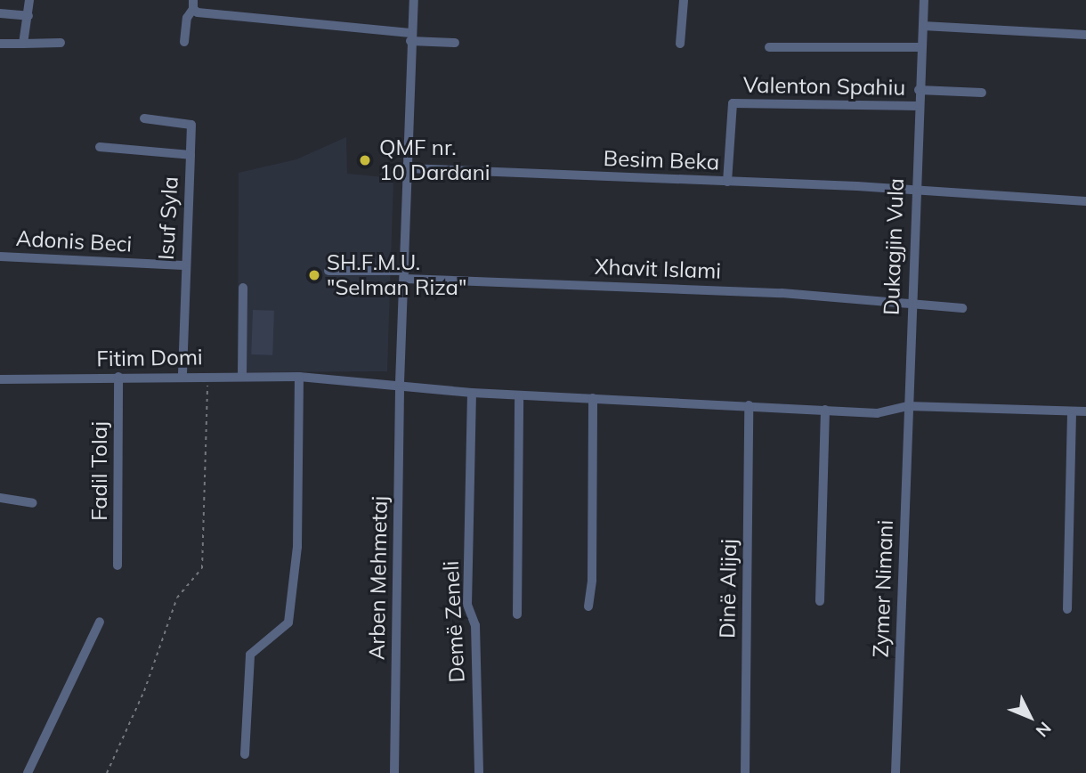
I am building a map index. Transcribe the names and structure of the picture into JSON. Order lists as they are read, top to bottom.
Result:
{
  "streets": {
    "street": [
      "Valenton Spahiu",
      "Besim Beka",
      "Isuf Syla",
      "Adonis Beci",
      "Dukagjin Vula",
      "Xhavit Islami",
      "Fitim Domi",
      "Fadil Tolaj",
      "Arben Mehmetaj",
      "Dinë Alijaj",
      "Zymer Nimani",
      "Demë Zeneli"
    ]
  },
  "crossings": [
    ["Valenton Spahiu", "Besim Beka"],
    ["Valenton Spahiu", "Dukagjin Vula"],
    ["Besim Beka", "Dukagjin Vula"],
    ["Besim Beka", "Arben Mehmetaj"],
    ["Isuf Syla", "Adonis Beci"],
    ["Isuf Syla", "Fitim Domi"],
    ["Dukagjin Vula", "Xhavit Islami"],
    ["Dukagjin Vula", "Zymer Nimani"],
    ["Xhavit Islami", "Arben Mehmetaj"],
    ["Fitim Domi", "Fadil Tolaj"],
    ["Fitim Domi", "Arben Mehmetaj"]
  ],
  "places": ["QMF nr. 10 Dardani", "SH.F.M.U. \"Selman Riza\""],
  "north": "bottom right"
}
